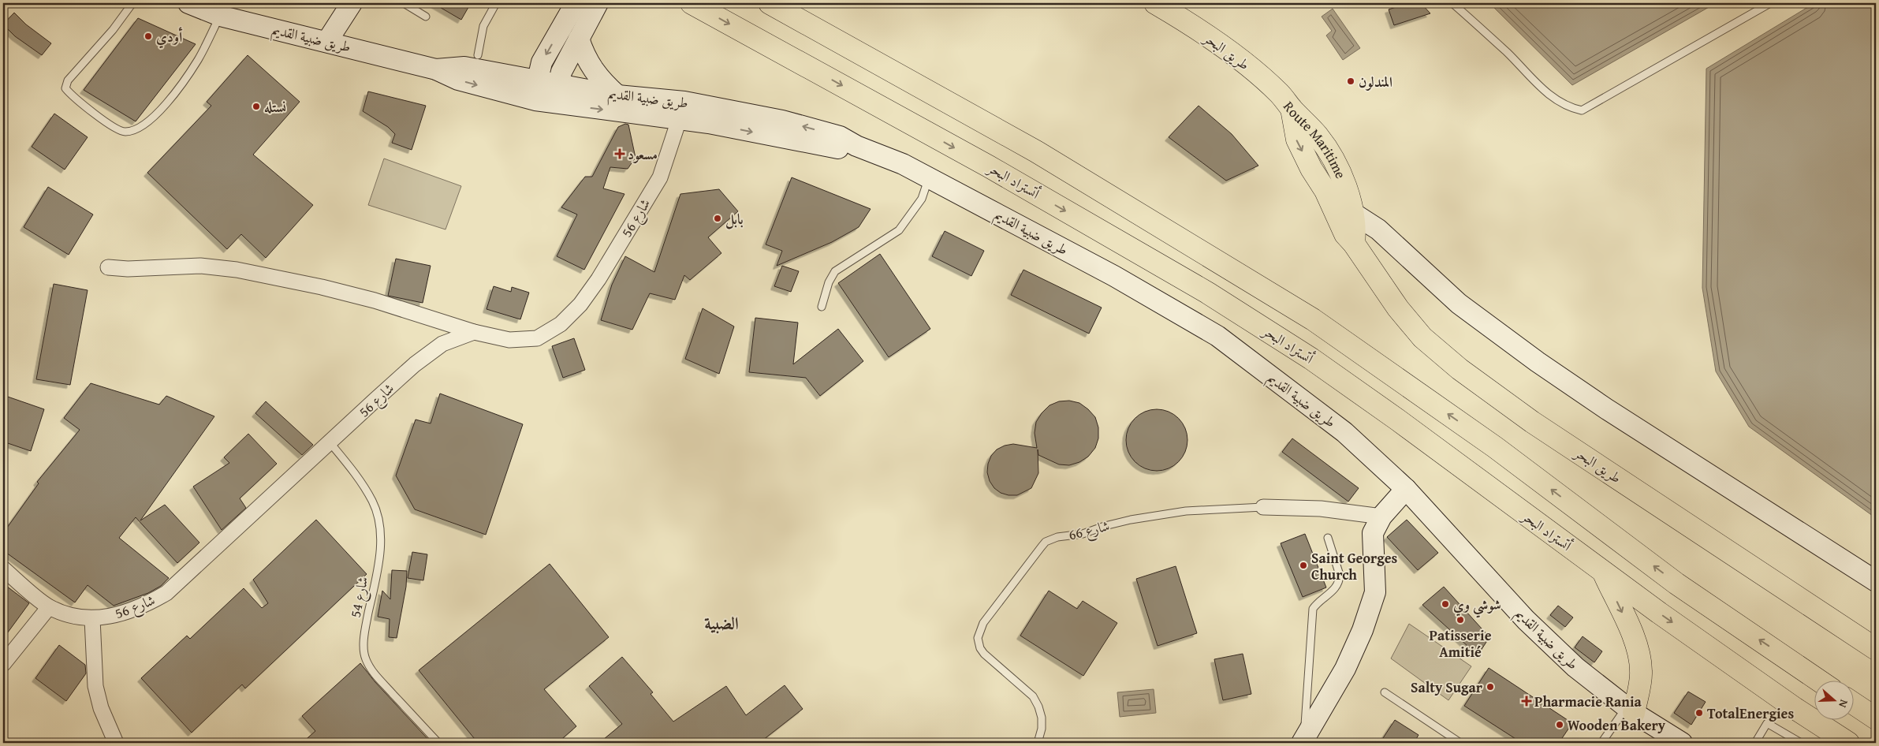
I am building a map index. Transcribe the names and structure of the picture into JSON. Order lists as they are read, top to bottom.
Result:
{
  "streets": {
    "highway": ["طريق البحر", "Route Maritime", "أتستراد البحر"],
    "street": ["طريق ضبية القديم", "شارع 56", "شارع 66"],
    "lane": ["شارع 54"]
  },
  "crossings": [
    ["طريق ضبية القديم", "شارع 56"],
    ["طريق البحر", "Route Maritime"],
    ["شارع 56", "شارع 54"]
  ],
  "districts": ["الضبية"],
  "places": {
    "other": [
      "أودي",
      "المندلون",
      "نستله",
      "بابل",
      "Saint Georges Church",
      "شوشي وي",
      "Patisserie Amitié",
      "Salty Sugar",
      "TotalEnergies",
      "Wooden Bakery"
    ],
    "health": ["مسعود", "Pharmacie Rania"]
  },
  "north": "right"
}
